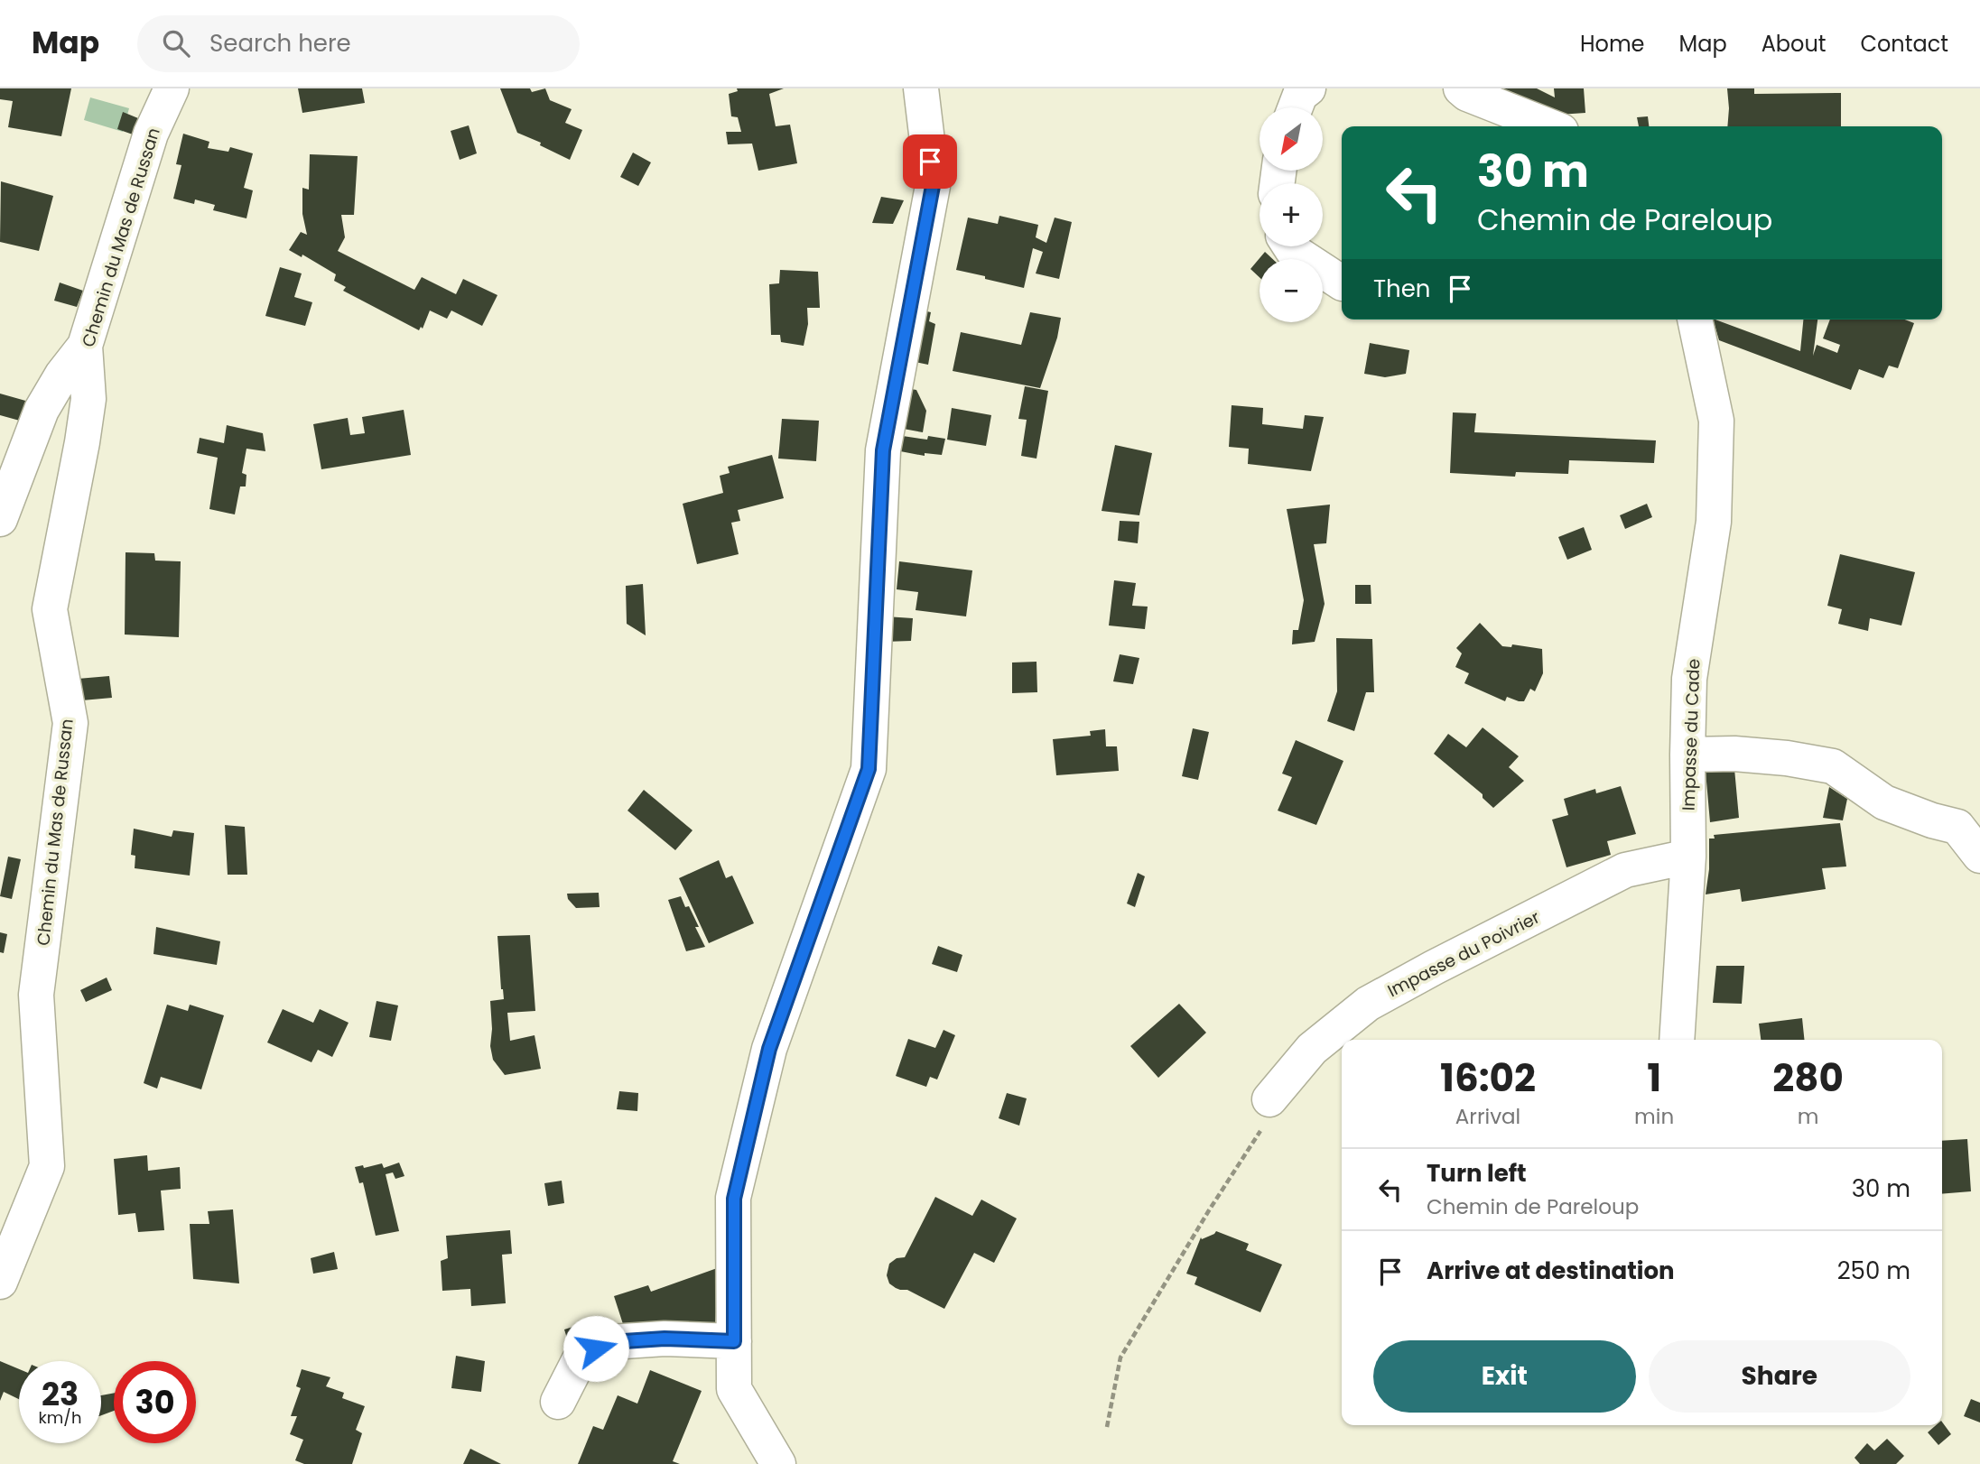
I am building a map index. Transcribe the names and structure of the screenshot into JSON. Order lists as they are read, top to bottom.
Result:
{
  "streets": {
    "street": ["Chemin du Mas de Russan", "Impasse du Cade", "Impasse du Poivrier"]
  },
  "crossings": [
    ["Impasse du Cade", "Impasse du Poivrier"]
  ],
  "north": "bottom left",
  "page": {
    "header": "Map",
    "search": "Search here",
    "nav": [
      "Home",
      "Map",
      "About",
      "Contact"
    ],
    "map_buttons": ["+", "−"],
    "turn": ["30 m", "Chemin de Pareloup"],
    "then": "Then",
    "eta": [
      "16:02",
      "Arrival",
      "1",
      "min",
      "280",
      "m"
    ],
    "list": [
      {
        "name": "Turn left",
        "note": "Chemin de Pareloup",
        "value": "30 m"
      },
      {
        "name": "Arrive at destination",
        "value": "250 m"
      }
    ],
    "buttons": ["Exit", "Share"],
    "speed": "23 km/h",
    "limit": "30"
  }
}
